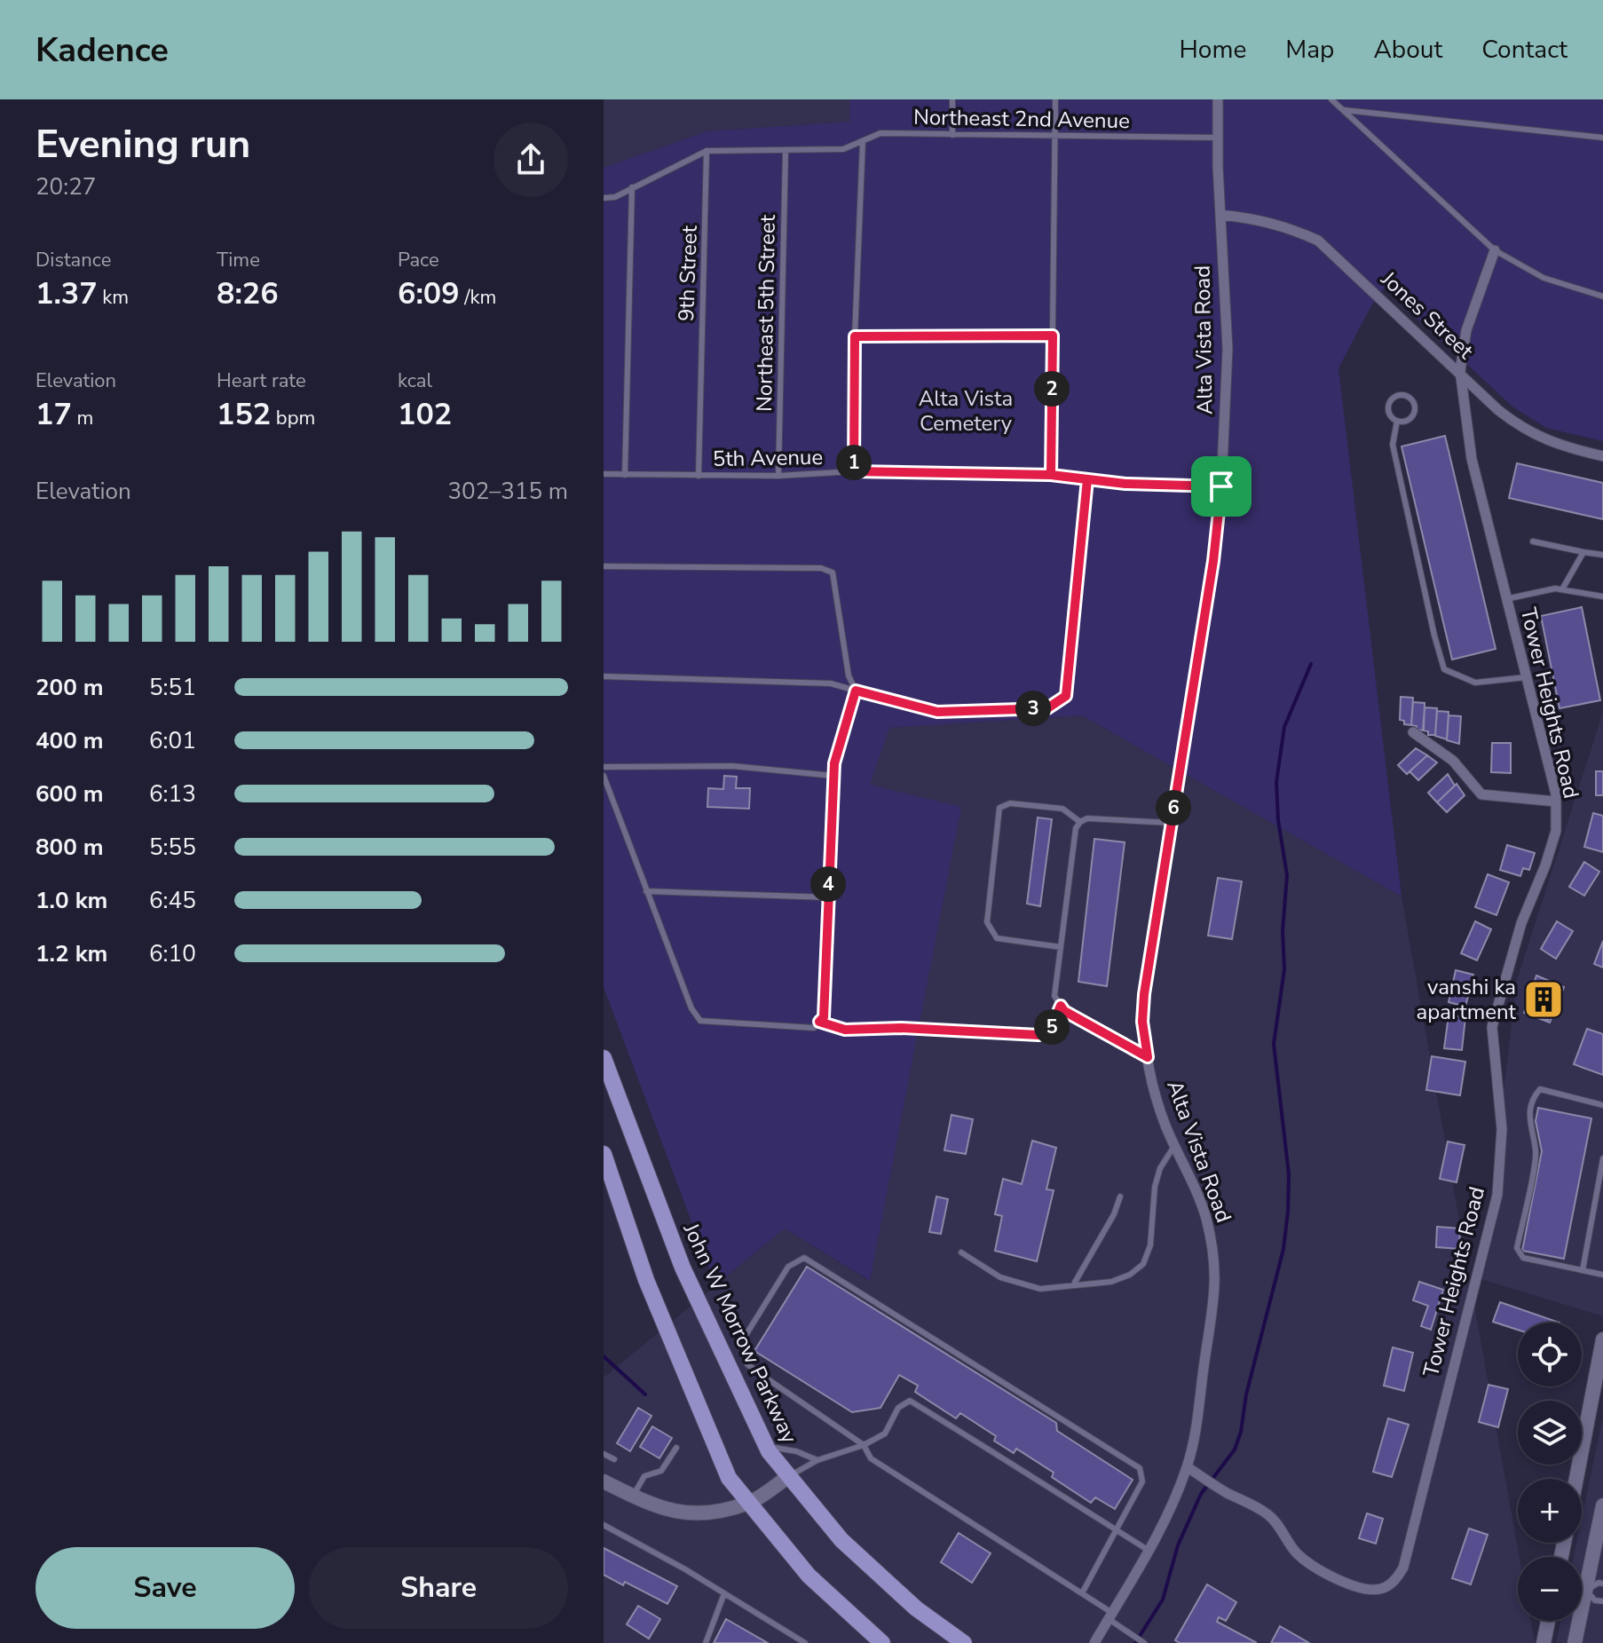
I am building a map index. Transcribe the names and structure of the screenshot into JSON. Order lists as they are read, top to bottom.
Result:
{
  "streets": {
    "main road": ["John W Morrow Parkway"],
    "street": ["Jones Street", "Alta Vista Road", "Tower Heights Road"],
    "lane": [
      "Northeast 2nd Avenue",
      "9th Street",
      "Northeast 5th Street",
      "5th Avenue"
    ]
  },
  "crossings": [
    ["Northeast 2nd Avenue", "Northeast 5th Street"],
    ["Northeast 2nd Avenue", "Alta Vista Road"],
    ["9th Street", "5th Avenue"],
    ["Northeast 5th Street", "5th Avenue"],
    ["Jones Street", "Alta Vista Road"],
    ["Jones Street", "Tower Heights Road"],
    ["Alta Vista Road", "5th Avenue"],
    ["Alta Vista Road", "Tower Heights Road"]
  ],
  "parks": ["Alta Vista Cemetery"],
  "places": {
    "building": ["vanshi ka apartment"]
  },
  "page": {
    "header": "Kadence",
    "nav": [
      "Home",
      "Map",
      "About",
      "Contact"
    ],
    "heading": ["Evening run", "20:27"],
    "stats": [
      ["Distance", "1.37 km"],
      ["Time", "8:26"],
      ["Pace", "6:09 /km"],
      ["Elevation", "17 m"],
      ["Heart rate", "152 bpm"],
      ["kcal", "102"]
    ],
    "pins": [
      "2",
      "1",
      "3",
      "6",
      "4",
      "5"
    ],
    "chart": ["Elevation", "302–315 m"],
    "list": [
      {
        "name": "200 m",
        "note": "5:51"
      },
      {
        "name": "400 m",
        "note": "6:01"
      },
      {
        "name": "600 m",
        "note": "6:13"
      },
      {
        "name": "800 m",
        "note": "5:55"
      },
      {
        "name": "1.0 km",
        "note": "6:45"
      },
      {
        "name": "1.2 km",
        "note": "6:10"
      }
    ],
    "map_buttons": ["+", "−"],
    "buttons": ["Save", "Share"]
  }
}
